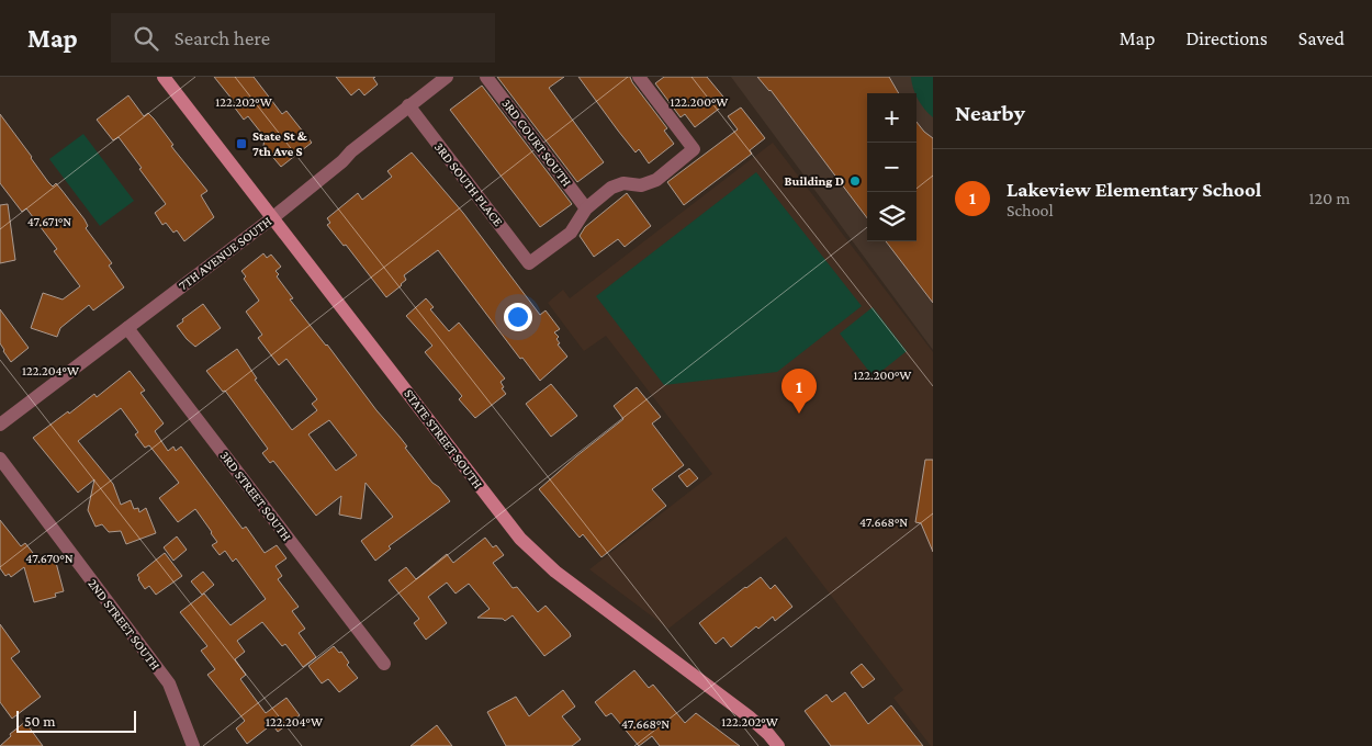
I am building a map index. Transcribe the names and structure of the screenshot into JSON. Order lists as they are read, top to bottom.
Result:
{
  "streets": {
    "street": [
      "3RD COURT SOUTH",
      "3RD SOUTH PLACE",
      "7TH AVENUE SOUTH",
      "STATE STREET SOUTH",
      "3RD STREET SOUTH",
      "2ND STREET SOUTH"
    ]
  },
  "crossings": [
    ["3RD COURT SOUTH", "3RD SOUTH PLACE"],
    ["3RD SOUTH PLACE", "7TH AVENUE SOUTH"],
    ["7TH AVENUE SOUTH", "STATE STREET SOUTH"],
    ["7TH AVENUE SOUTH", "3RD STREET SOUTH"]
  ],
  "places": {
    "transit": ["State St & 7th Ave S"],
    "other": ["Building D"]
  },
  "scale_bar": "50 m",
  "page": {
    "header": "Map",
    "search": "Search here",
    "nav": ["Map", "Directions", "Saved"],
    "heading": "Nearby",
    "map_buttons": ["+", "−"],
    "list": [
      {
        "mark": "1",
        "name": "Lakeview Elementary School",
        "note": "School",
        "value": "120 m"
      }
    ],
    "pins": "1",
    "scale": "50 m"
  },
  "coordinates": [
    "122.202°W",
    "122.200°W",
    "47.671°N",
    "122.204°W",
    "47.668°N",
    "47.670°N"
  ]
}
